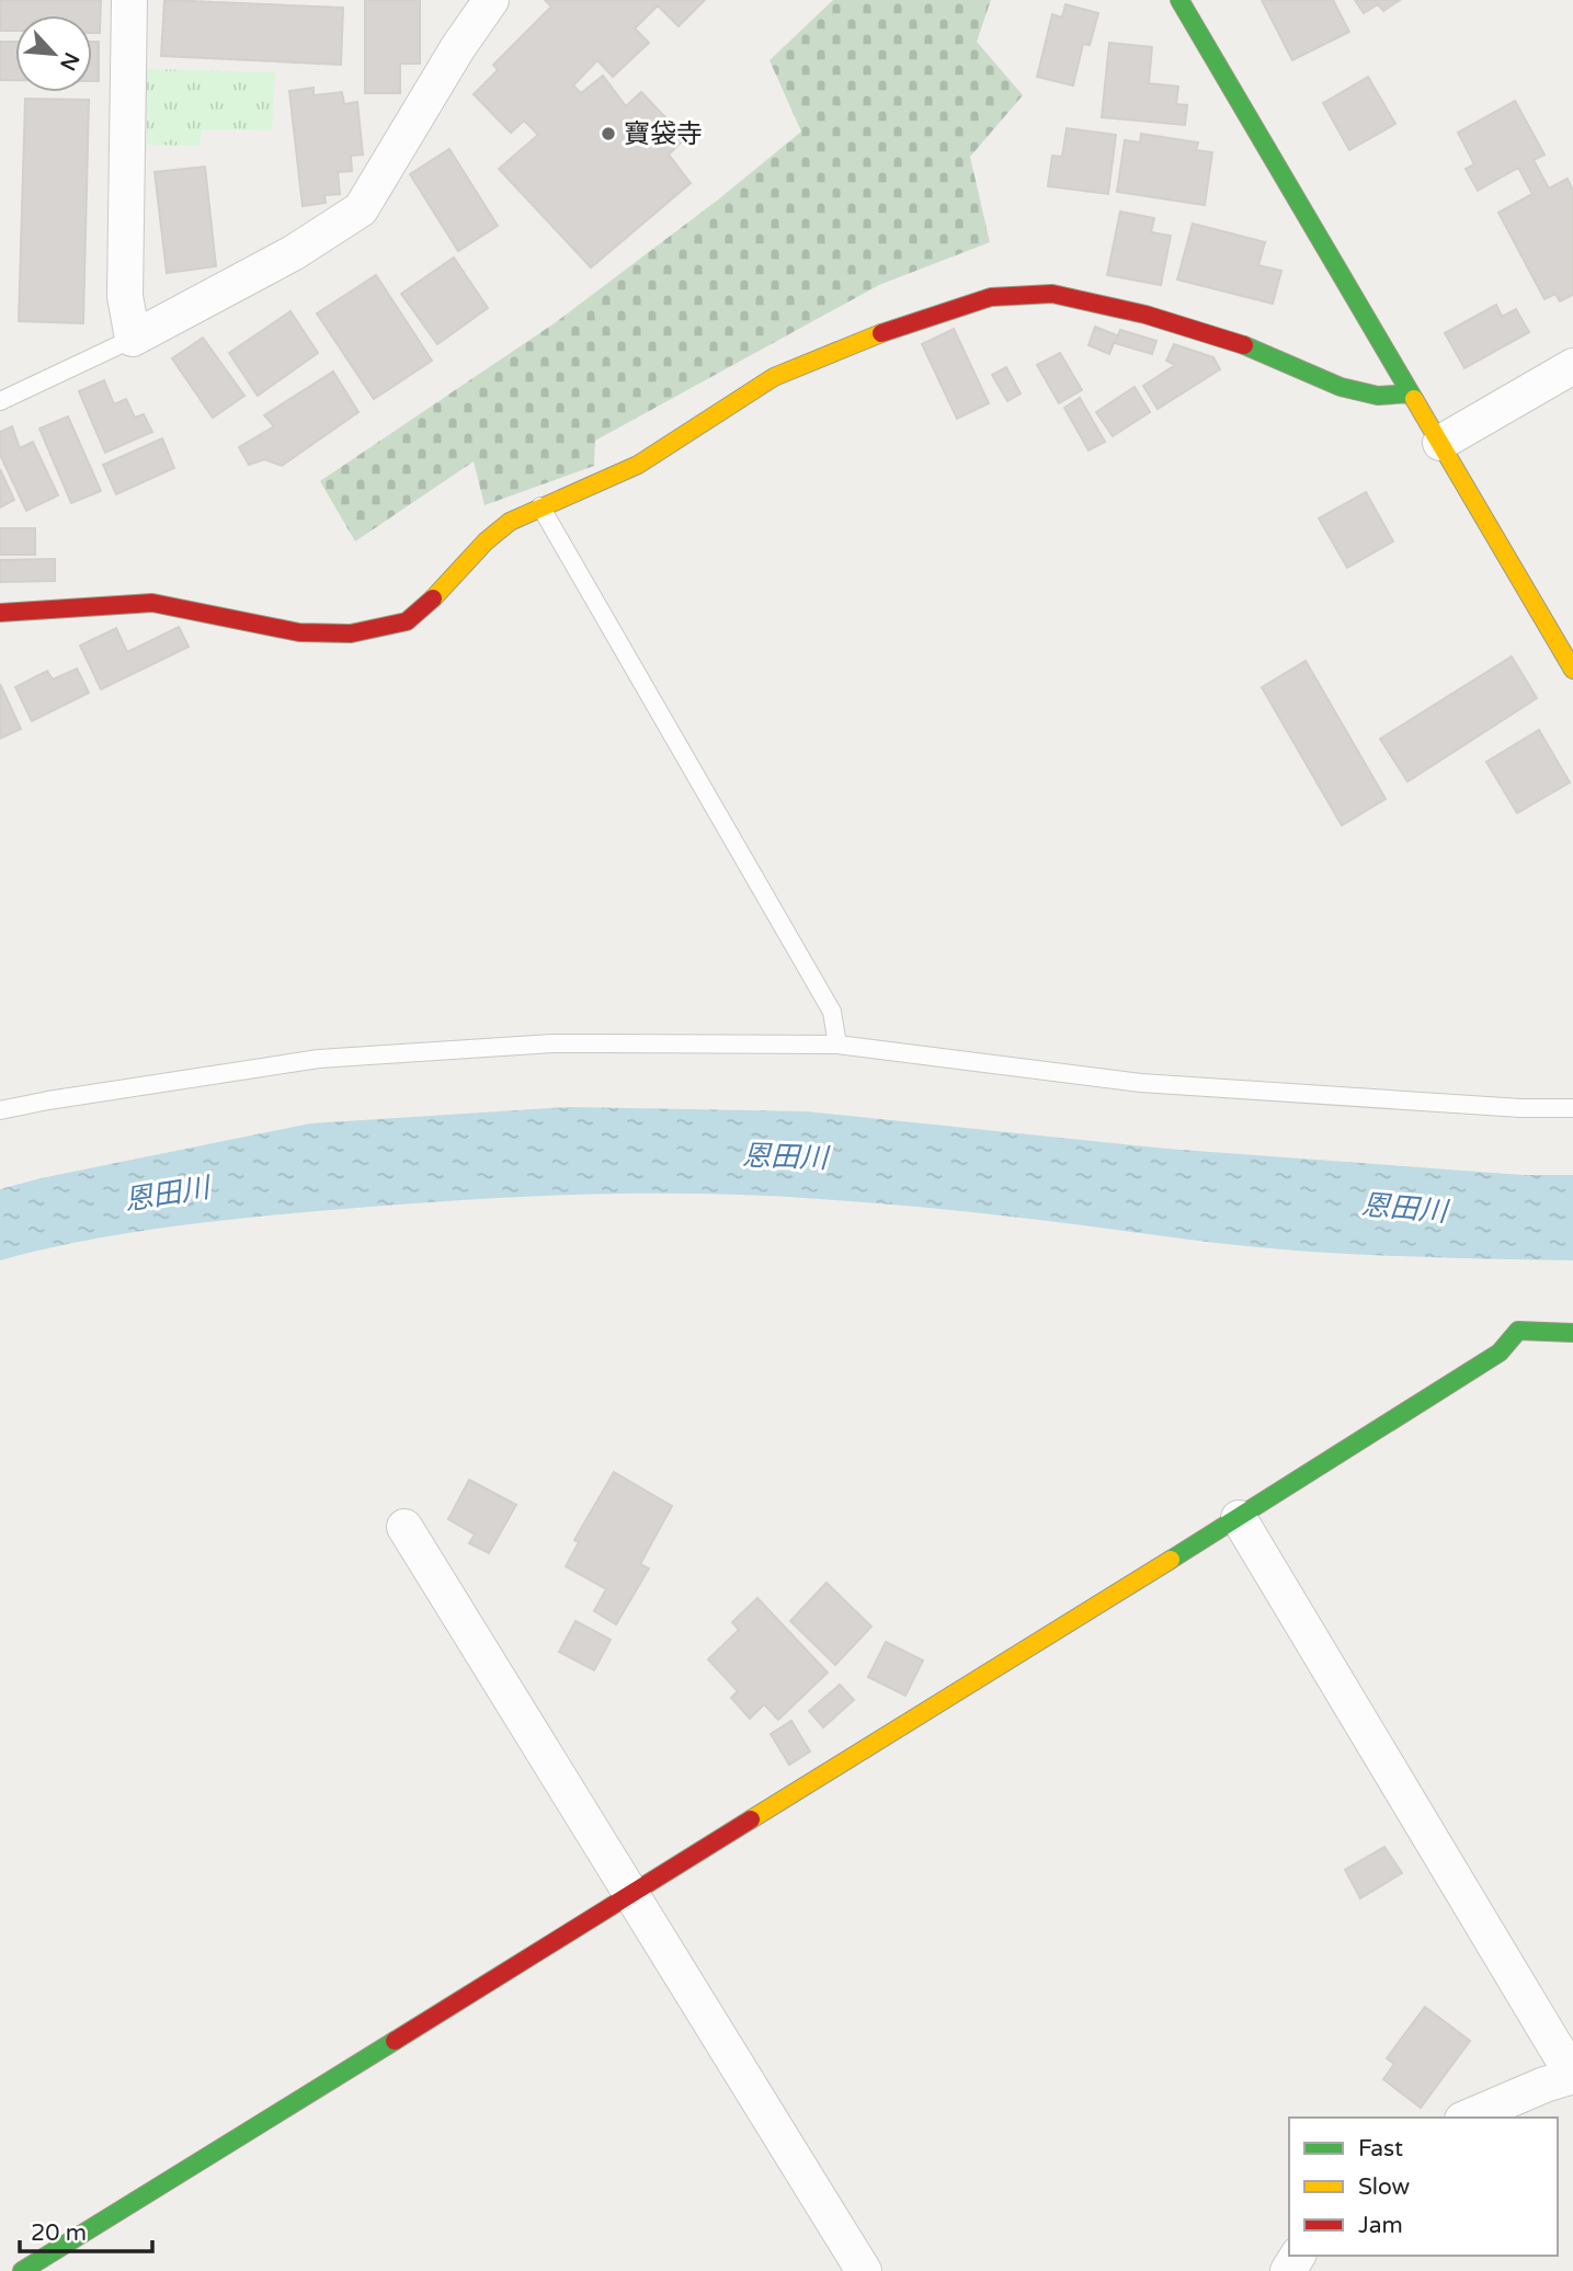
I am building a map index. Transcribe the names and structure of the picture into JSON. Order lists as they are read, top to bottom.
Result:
{
  "water": ["恩田川"],
  "places": ["寶袋寺"],
  "legend": ["Fast", "Slow", "Jam"],
  "scale_bar": "20 m",
  "north": "bottom right"
}
